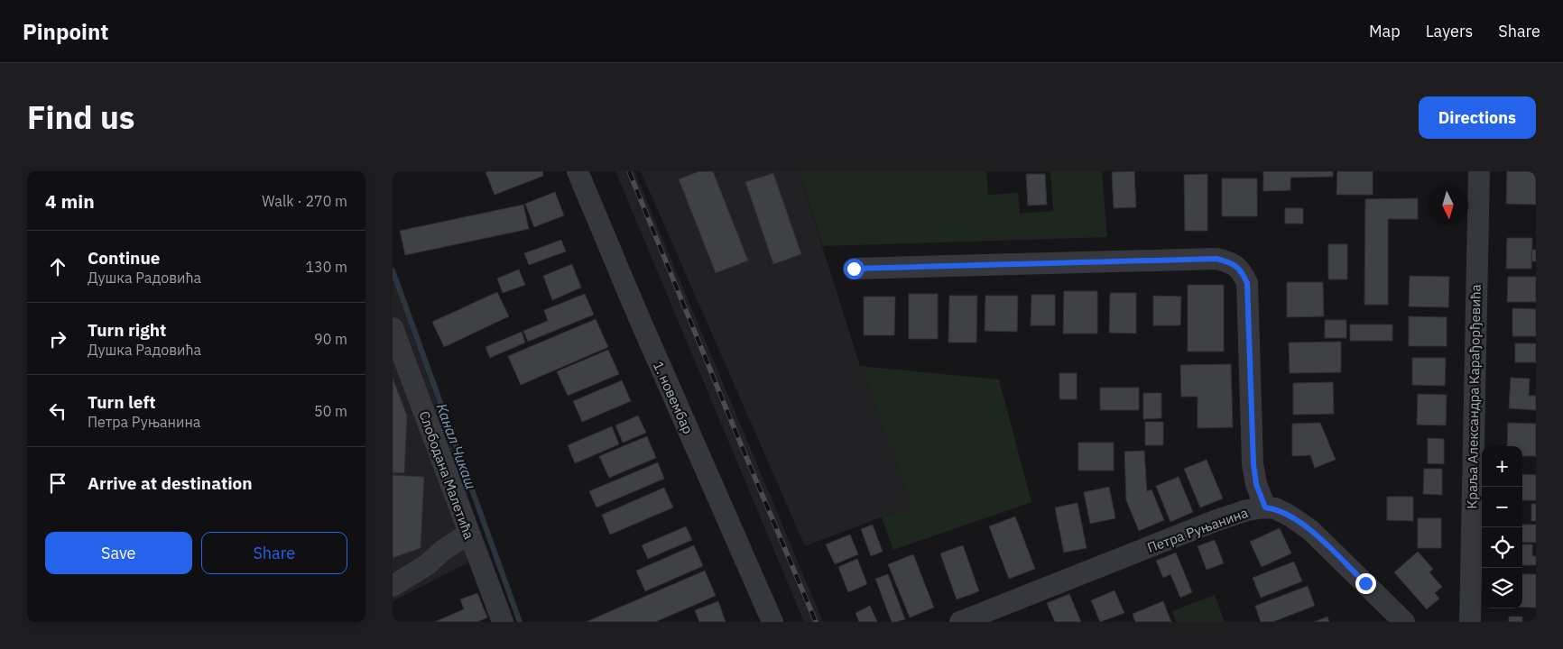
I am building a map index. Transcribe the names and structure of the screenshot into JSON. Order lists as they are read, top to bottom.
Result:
{
  "streets": {
    "street": [
      "Краља Александра Карађорђевића",
      "1. новембар",
      "Слободана Малетића",
      "Петра Руњанина"
    ]
  },
  "water": ["Канал Чикаш"],
  "north": "bottom",
  "page": {
    "header": "Pinpoint",
    "nav": ["Map", "Layers", "Share"],
    "title": "Find us",
    "buttons": [
      "Directions",
      ["Save", "Share"]
    ],
    "heading": ["4 min", "Walk · 270 m"],
    "list": [
      ["Continue", "Душка Радовића", "130 m"],
      ["Turn right", "Душка Радовића", "90 m"],
      ["Turn left", "Петра Руњанина", "50 m"],
      "Arrive at destination"
    ],
    "map_buttons": ["+", "−"]
  }
}
